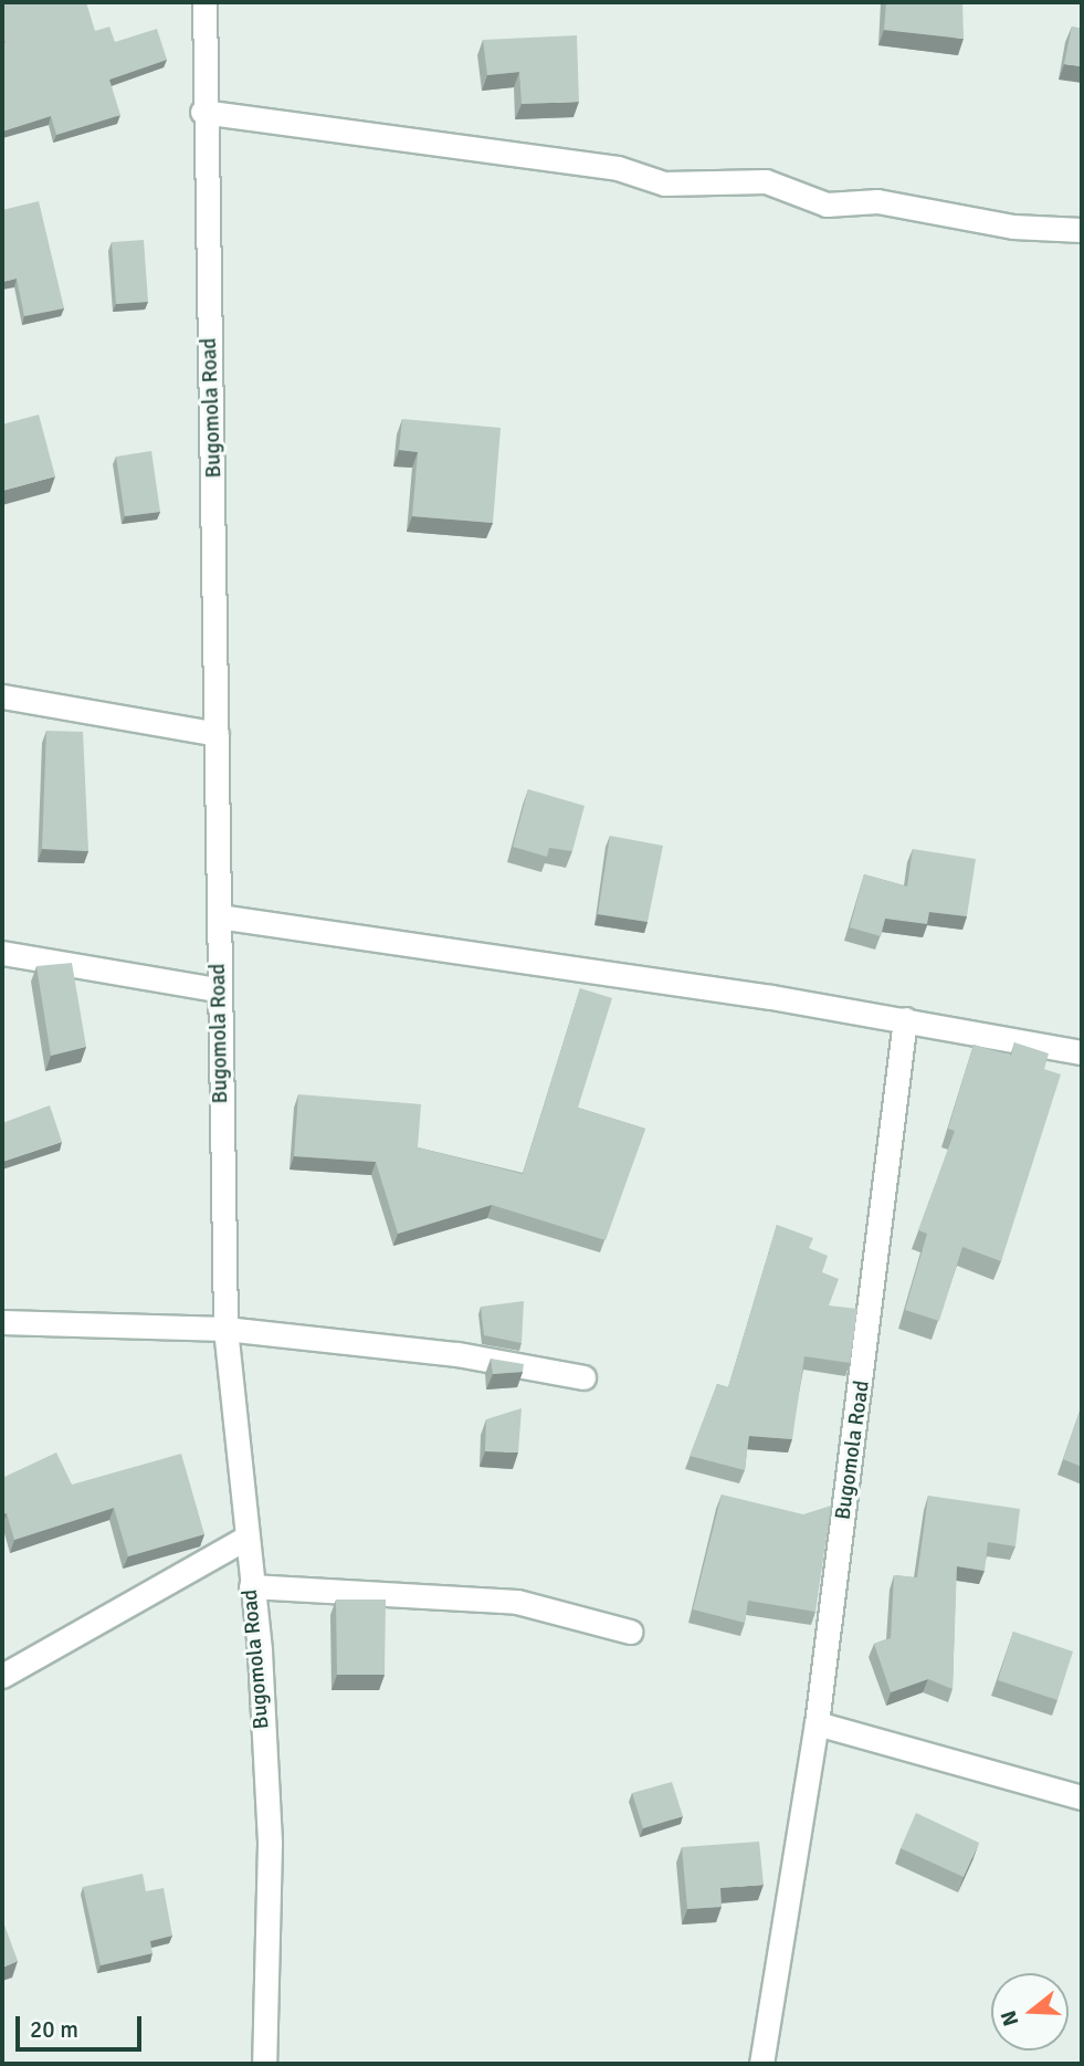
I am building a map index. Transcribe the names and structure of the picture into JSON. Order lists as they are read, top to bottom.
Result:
{
  "streets": {
    "street": ["Bugomola Road"]
  },
  "scale_bar": "20 m",
  "north": "left"
}
